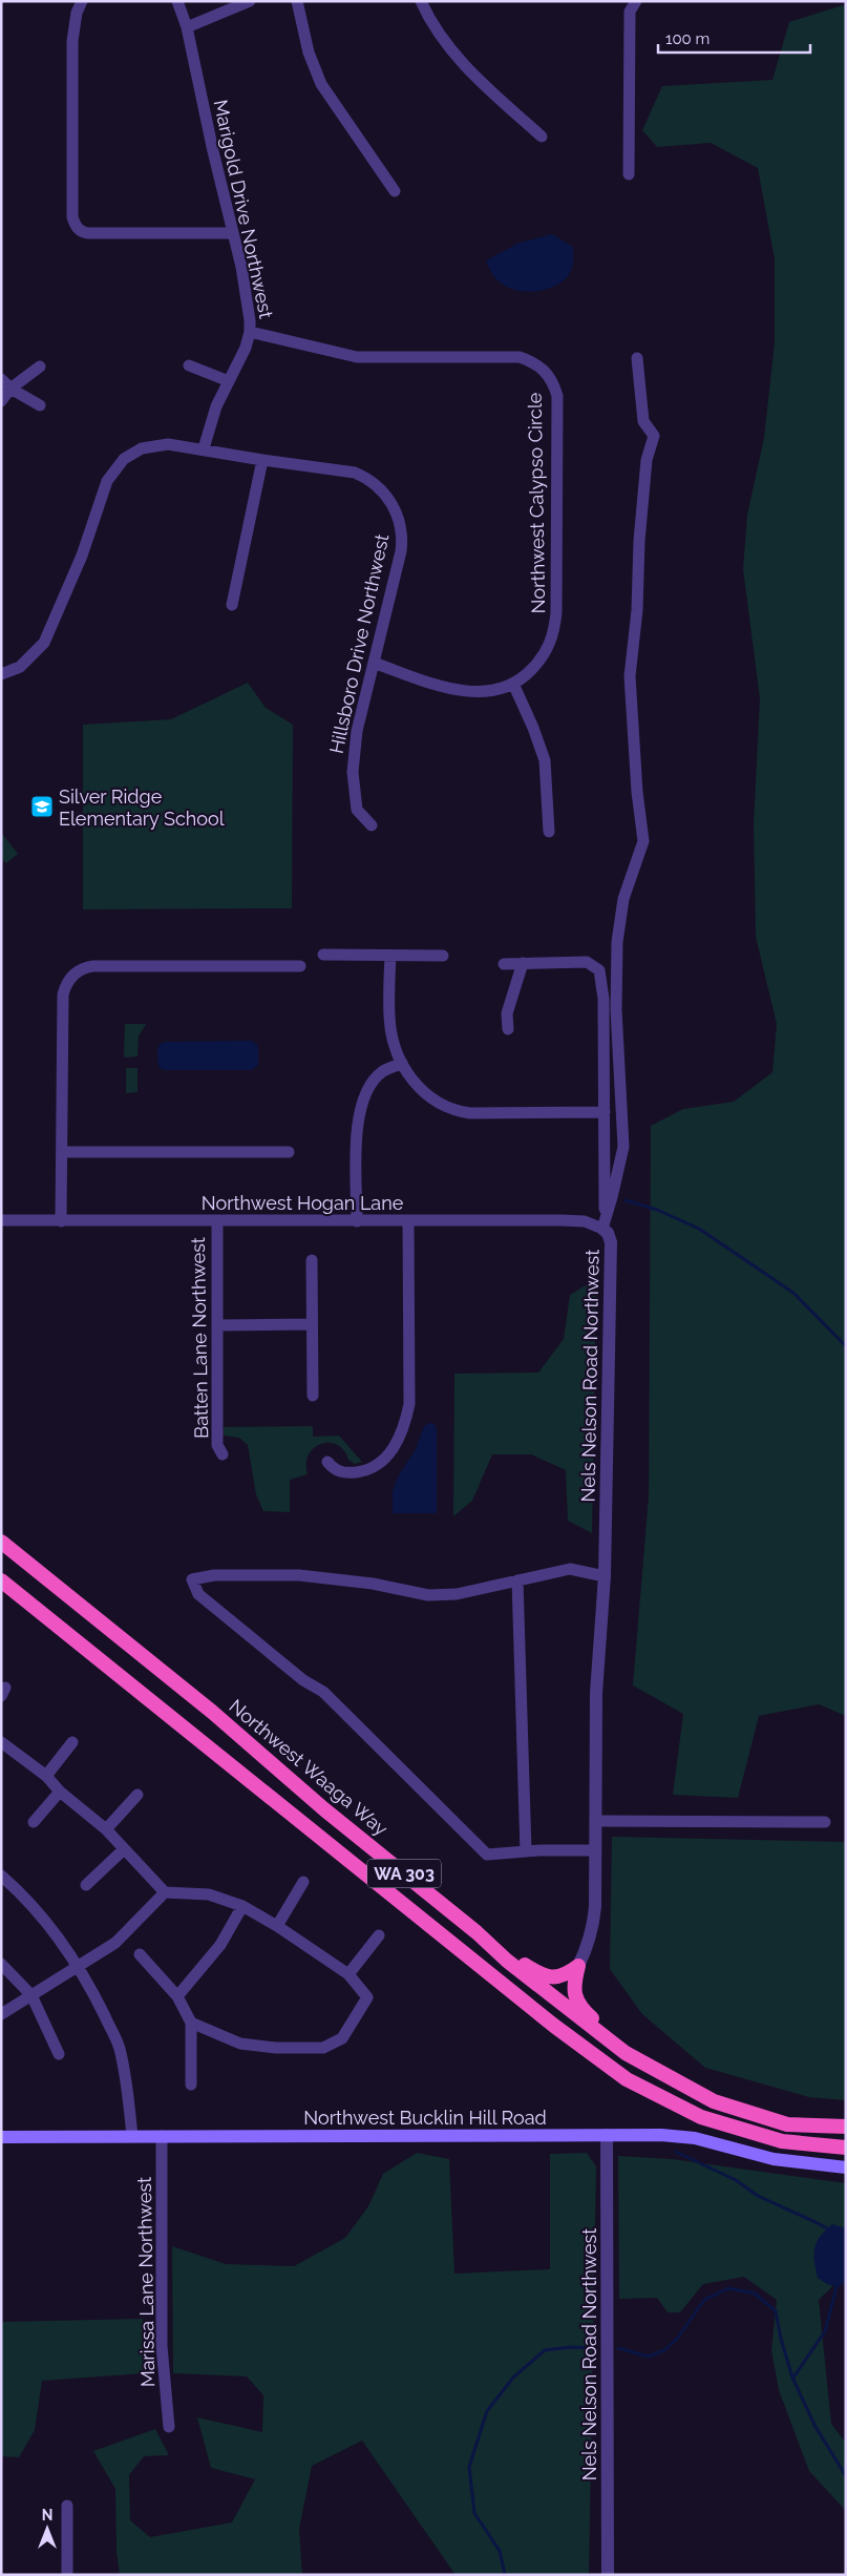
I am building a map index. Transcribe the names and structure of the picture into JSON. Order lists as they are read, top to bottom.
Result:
{
  "streets": {
    "highway": ["Northwest Waaga Way", "WA 303"],
    "main road": ["Northwest Bucklin Hill Road"],
    "street": [
      "Marigold Drive Northwest",
      "Northwest Calypso Circle",
      "Hillsboro Drive Northwest",
      "Northwest Hogan Lane",
      "Batten Lane Northwest",
      "Nels Nelson Road Northwest",
      "Marissa Lane Northwest"
    ]
  },
  "crossings": [
    ["Marigold Drive Northwest", "Northwest Calypso Circle"],
    ["Marigold Drive Northwest", "Hillsboro Drive Northwest"],
    ["Northwest Calypso Circle", "Hillsboro Drive Northwest"],
    ["Northwest Hogan Lane", "Batten Lane Northwest"],
    ["Northwest Hogan Lane", "Nels Nelson Road Northwest"],
    ["Nels Nelson Road Northwest", "Northwest Bucklin Hill Road"],
    ["Northwest Bucklin Hill Road", "Marissa Lane Northwest"]
  ],
  "places": {
    "school or university": ["Silver Ridge Elementary School"]
  },
  "scale_bar": "100 m",
  "north": "top"
}
